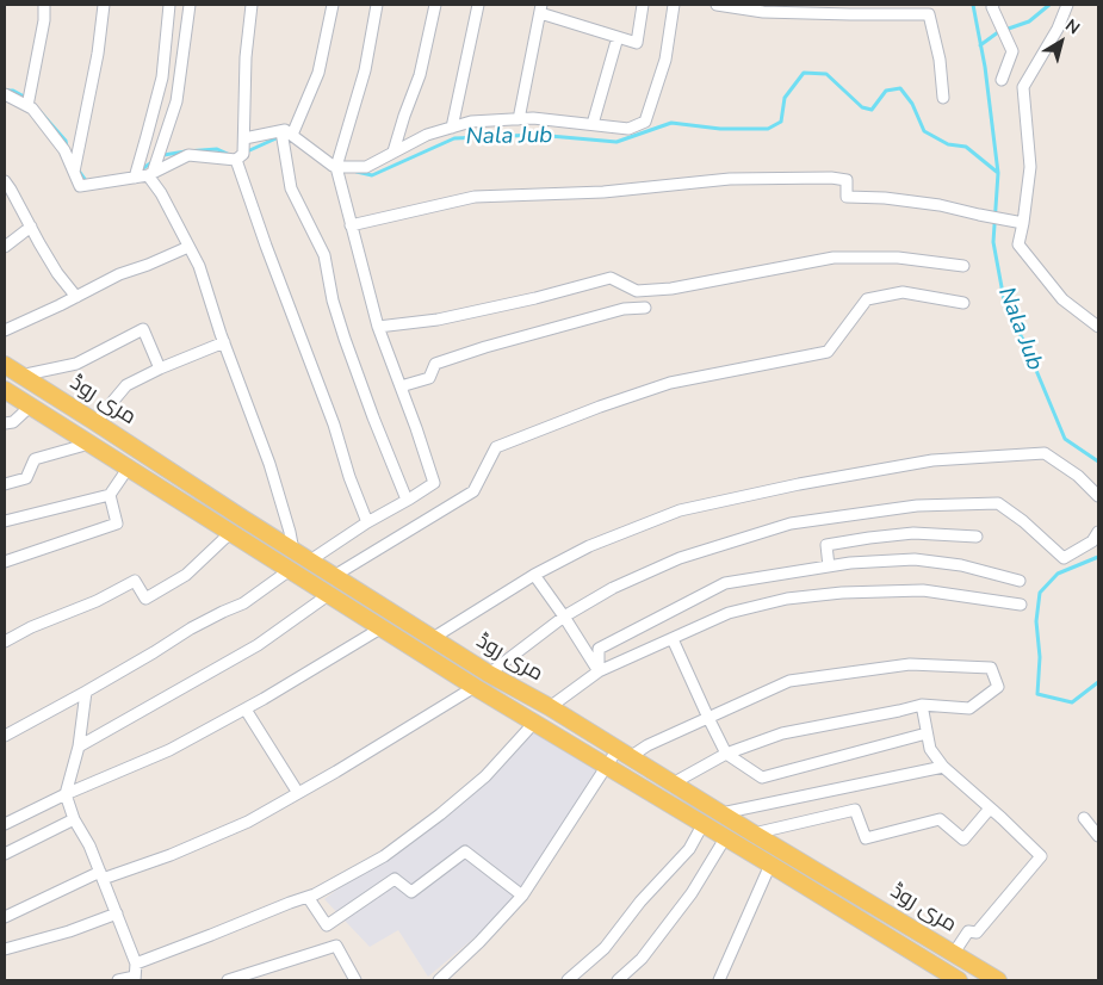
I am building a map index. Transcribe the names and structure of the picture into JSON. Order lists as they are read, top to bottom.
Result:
{
  "streets": {
    "main road": ["مری روڈ"]
  },
  "water": ["Nala Jub"],
  "north": "top right"
}
